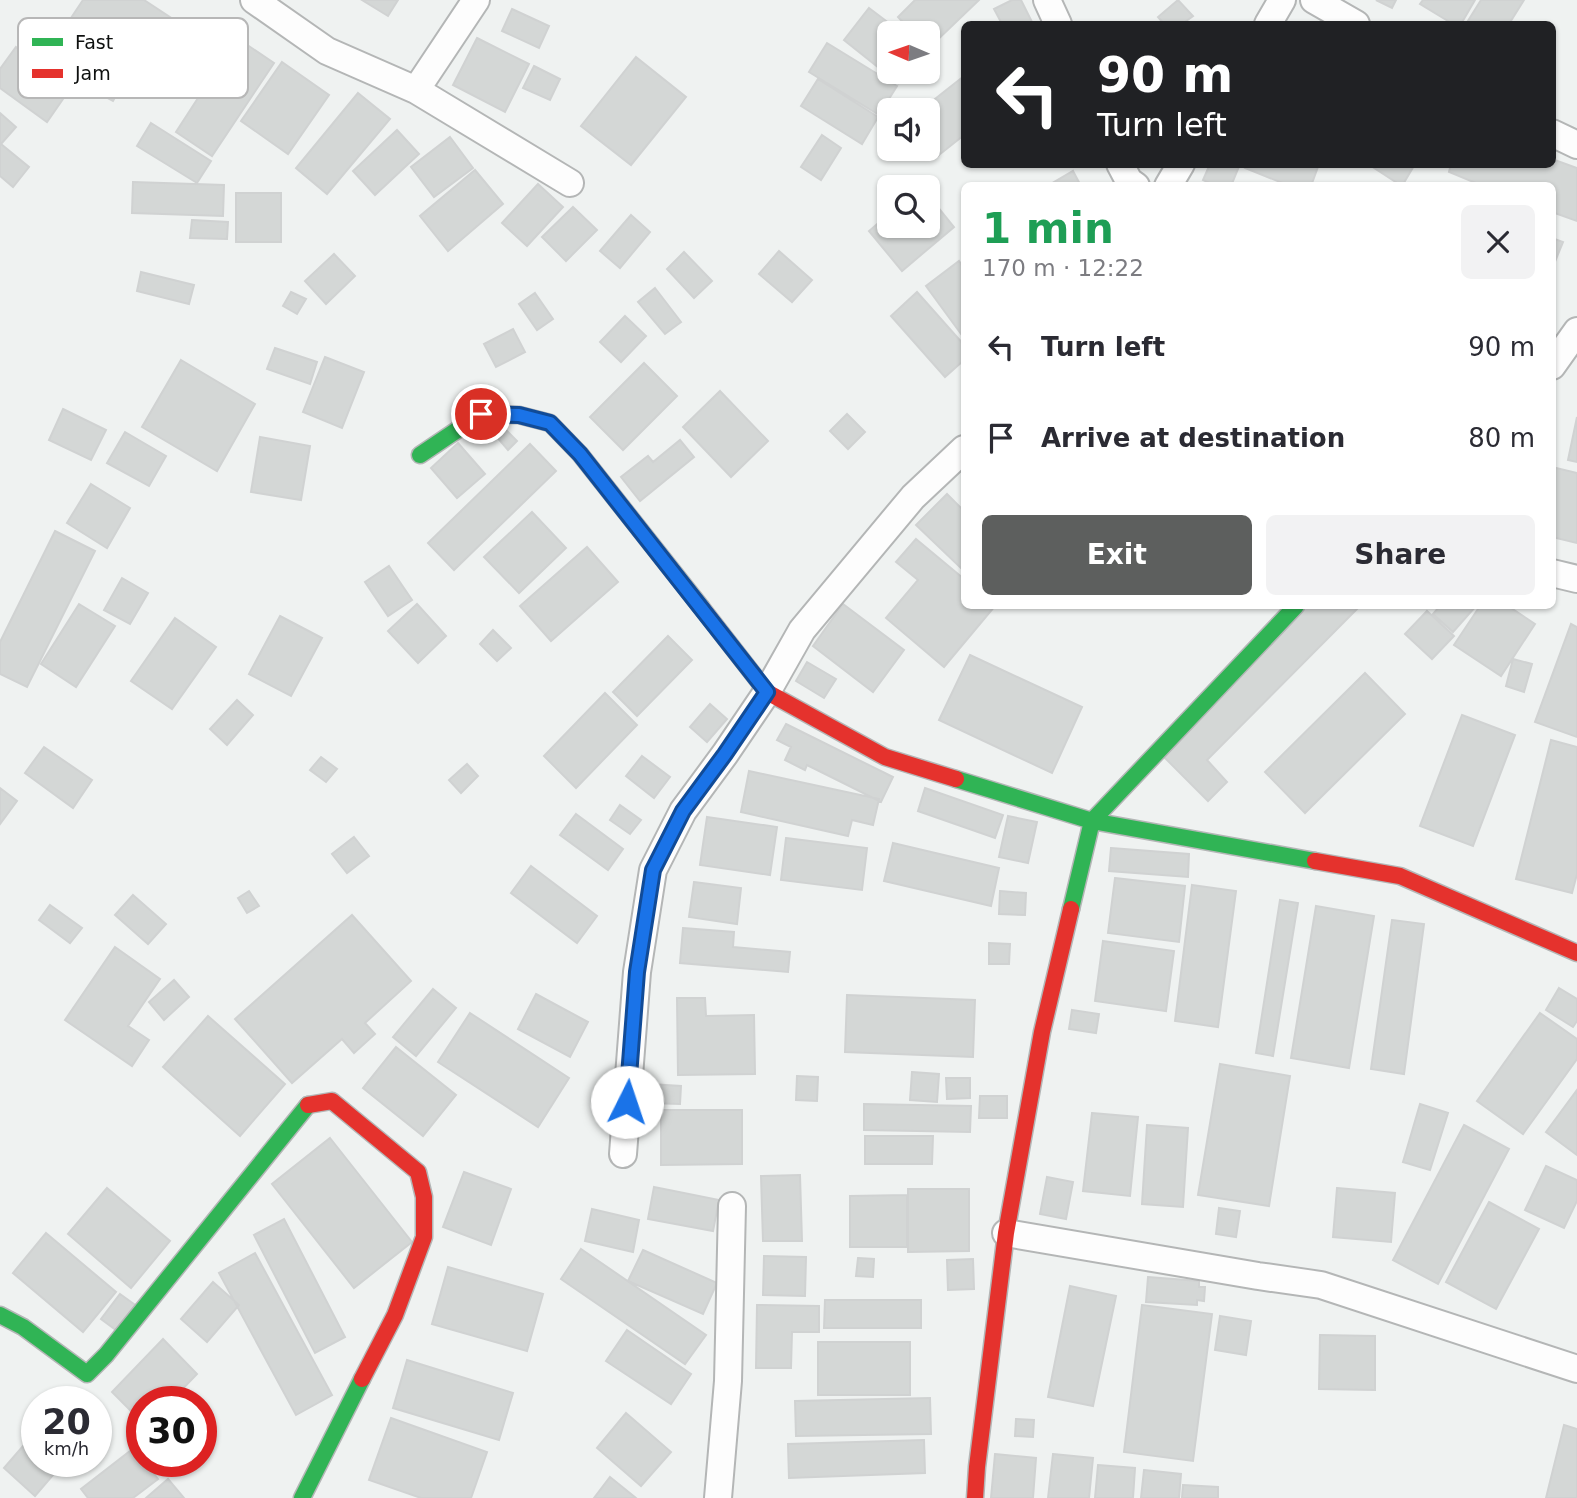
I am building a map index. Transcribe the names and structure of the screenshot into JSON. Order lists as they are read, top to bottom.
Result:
{
  "legend": ["Fast", "Jam"],
  "north": "left",
  "page": {
    "turn": ["90 m", "Turn left"],
    "heading": ["1 min", "170 m · 12:22"],
    "list": [
      {
        "name": "Turn left",
        "value": "90 m"
      },
      {
        "name": "Arrive at destination",
        "value": "80 m"
      }
    ],
    "buttons": ["Exit", "Share"],
    "speed": "20 km/h",
    "limit": "30"
  }
}
